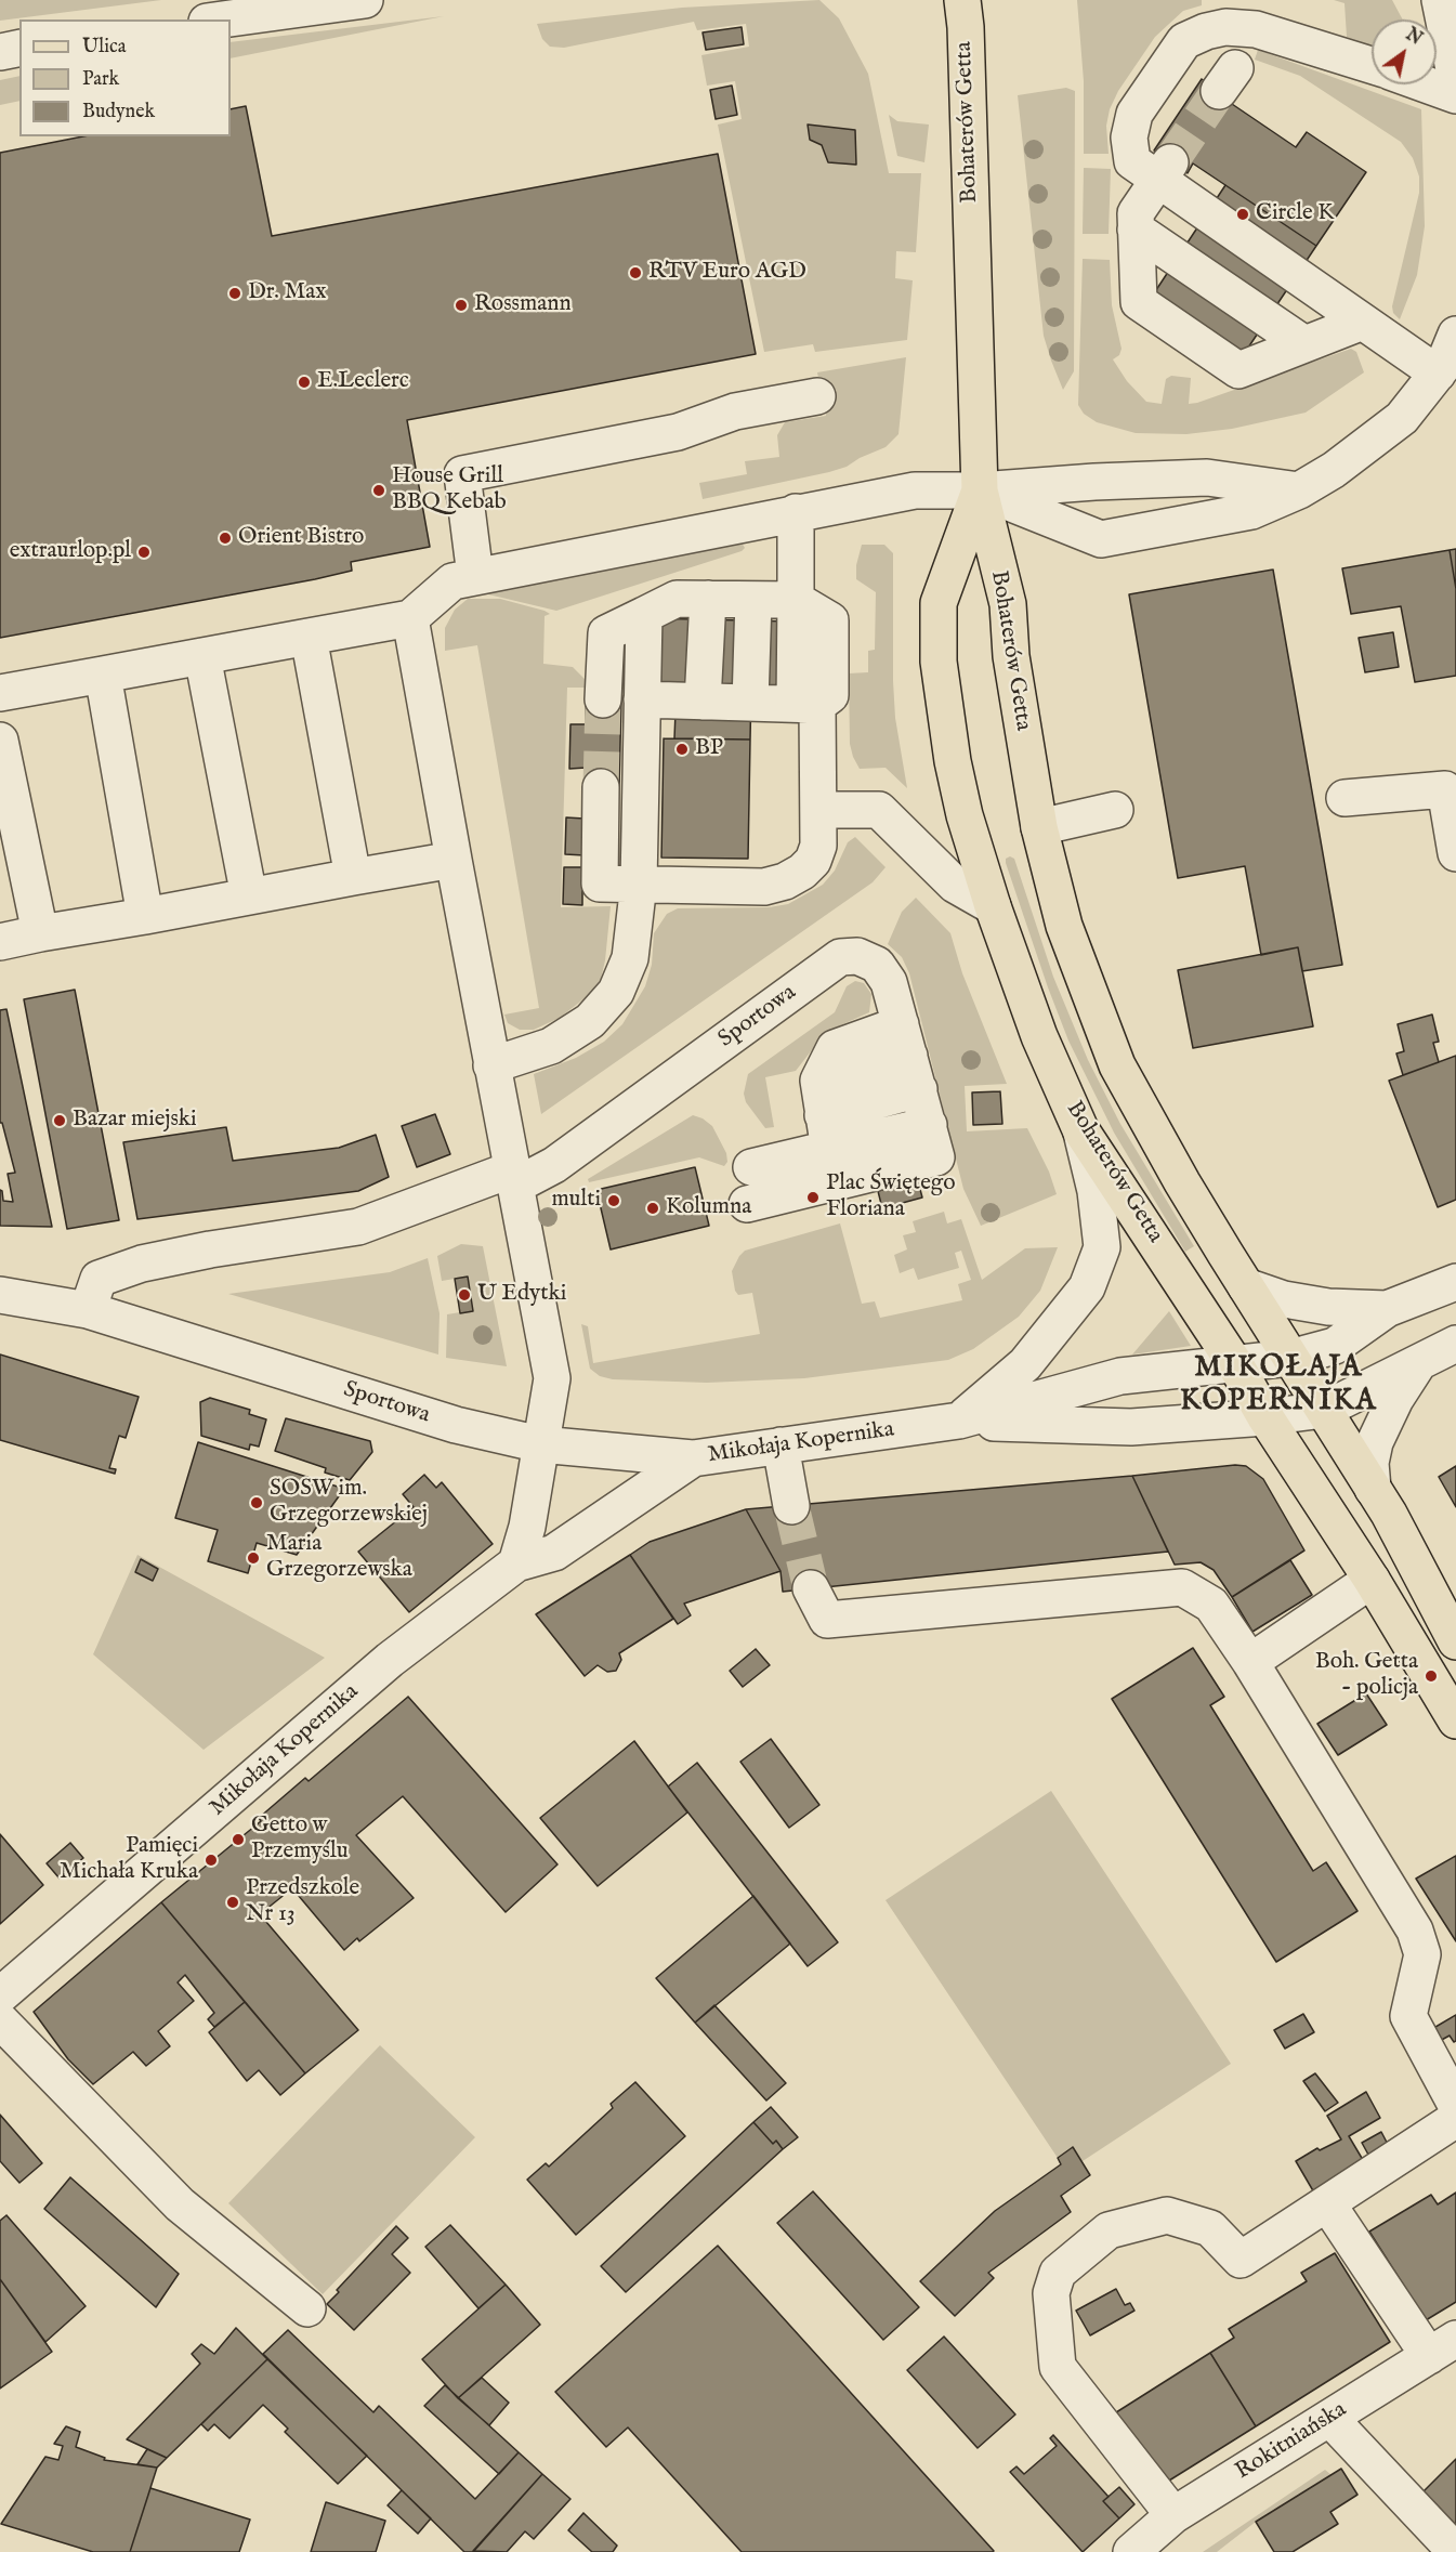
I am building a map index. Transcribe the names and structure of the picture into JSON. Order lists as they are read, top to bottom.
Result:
{
  "streets": {
    "main road": ["Bohaterów Getta"],
    "street": ["Sportowa", "Mikołaja Kopernika", "Rokitniańska"]
  },
  "crossings": [
    ["Bohaterów Getta", "Mikołaja Kopernika"],
    ["Sportowa", "Mikołaja Kopernika"]
  ],
  "districts": ["MIKOŁAJA KOPERNIKA"],
  "places": [
    "Circle K",
    "RTV Euro AGD",
    "Dr. Max",
    "Rossmann",
    "E.Leclerc",
    "House Grill BBQ Kebab",
    "Orient Bistro",
    "extraurlop.pl",
    "BP",
    "Bazar miejski",
    "Plac Świętego Floriana",
    "multi",
    "Kolumna",
    "U Edytki",
    "SOSW im. Grzegorzewskiej",
    "Maria Grzegorzewska",
    "Boh. Getta - policja",
    "Getto w Przemyślu",
    "Pamięci Michała Kruka",
    "Przedszkole Nr 13"
  ],
  "legend": ["Ulica", "Park", "Budynek"],
  "north": "top right"
}
